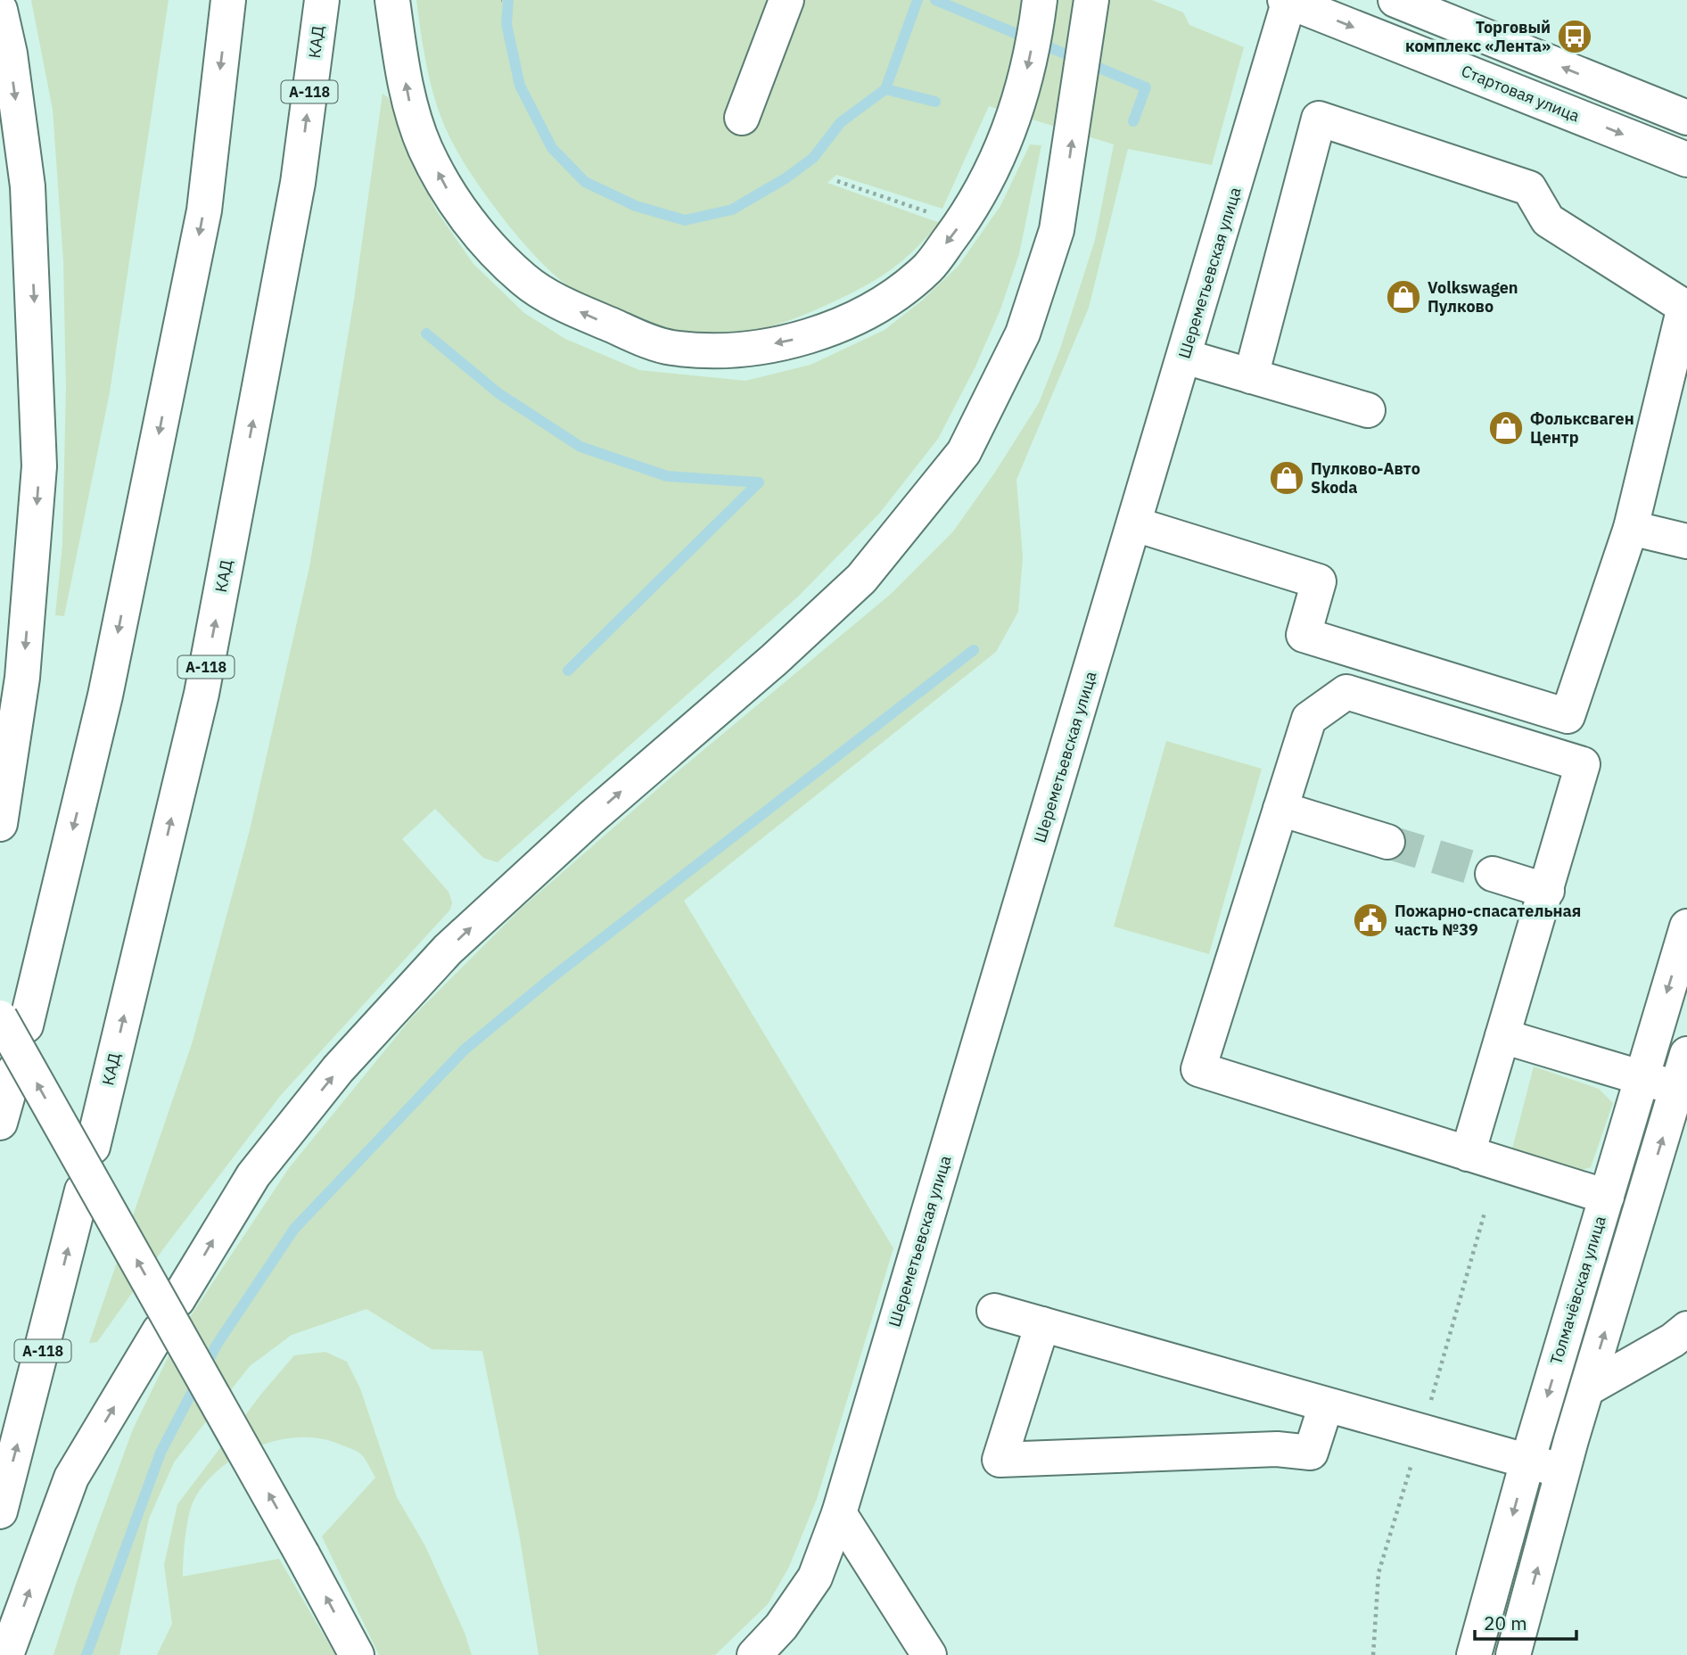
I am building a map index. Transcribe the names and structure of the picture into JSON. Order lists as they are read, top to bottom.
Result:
{
  "streets": {
    "main road": [
      "КАД",
      "А-118",
      "Стартовая улица",
      "Шереметьевская улица",
      "Толмачёвская улица"
    ]
  },
  "crossings": [
    ["Стартовая улица", "Шереметьевская улица"]
  ],
  "places": {
    "bus stop": ["Торговый комплекс «Лента»"],
    "shop": ["Volkswagen Пулково", "Фольксваген Центр", "Пулково-Авто Skoda"],
    "public building": ["Пожарно-спасательная часть №39"]
  },
  "scale_bar": "20 m"
}
